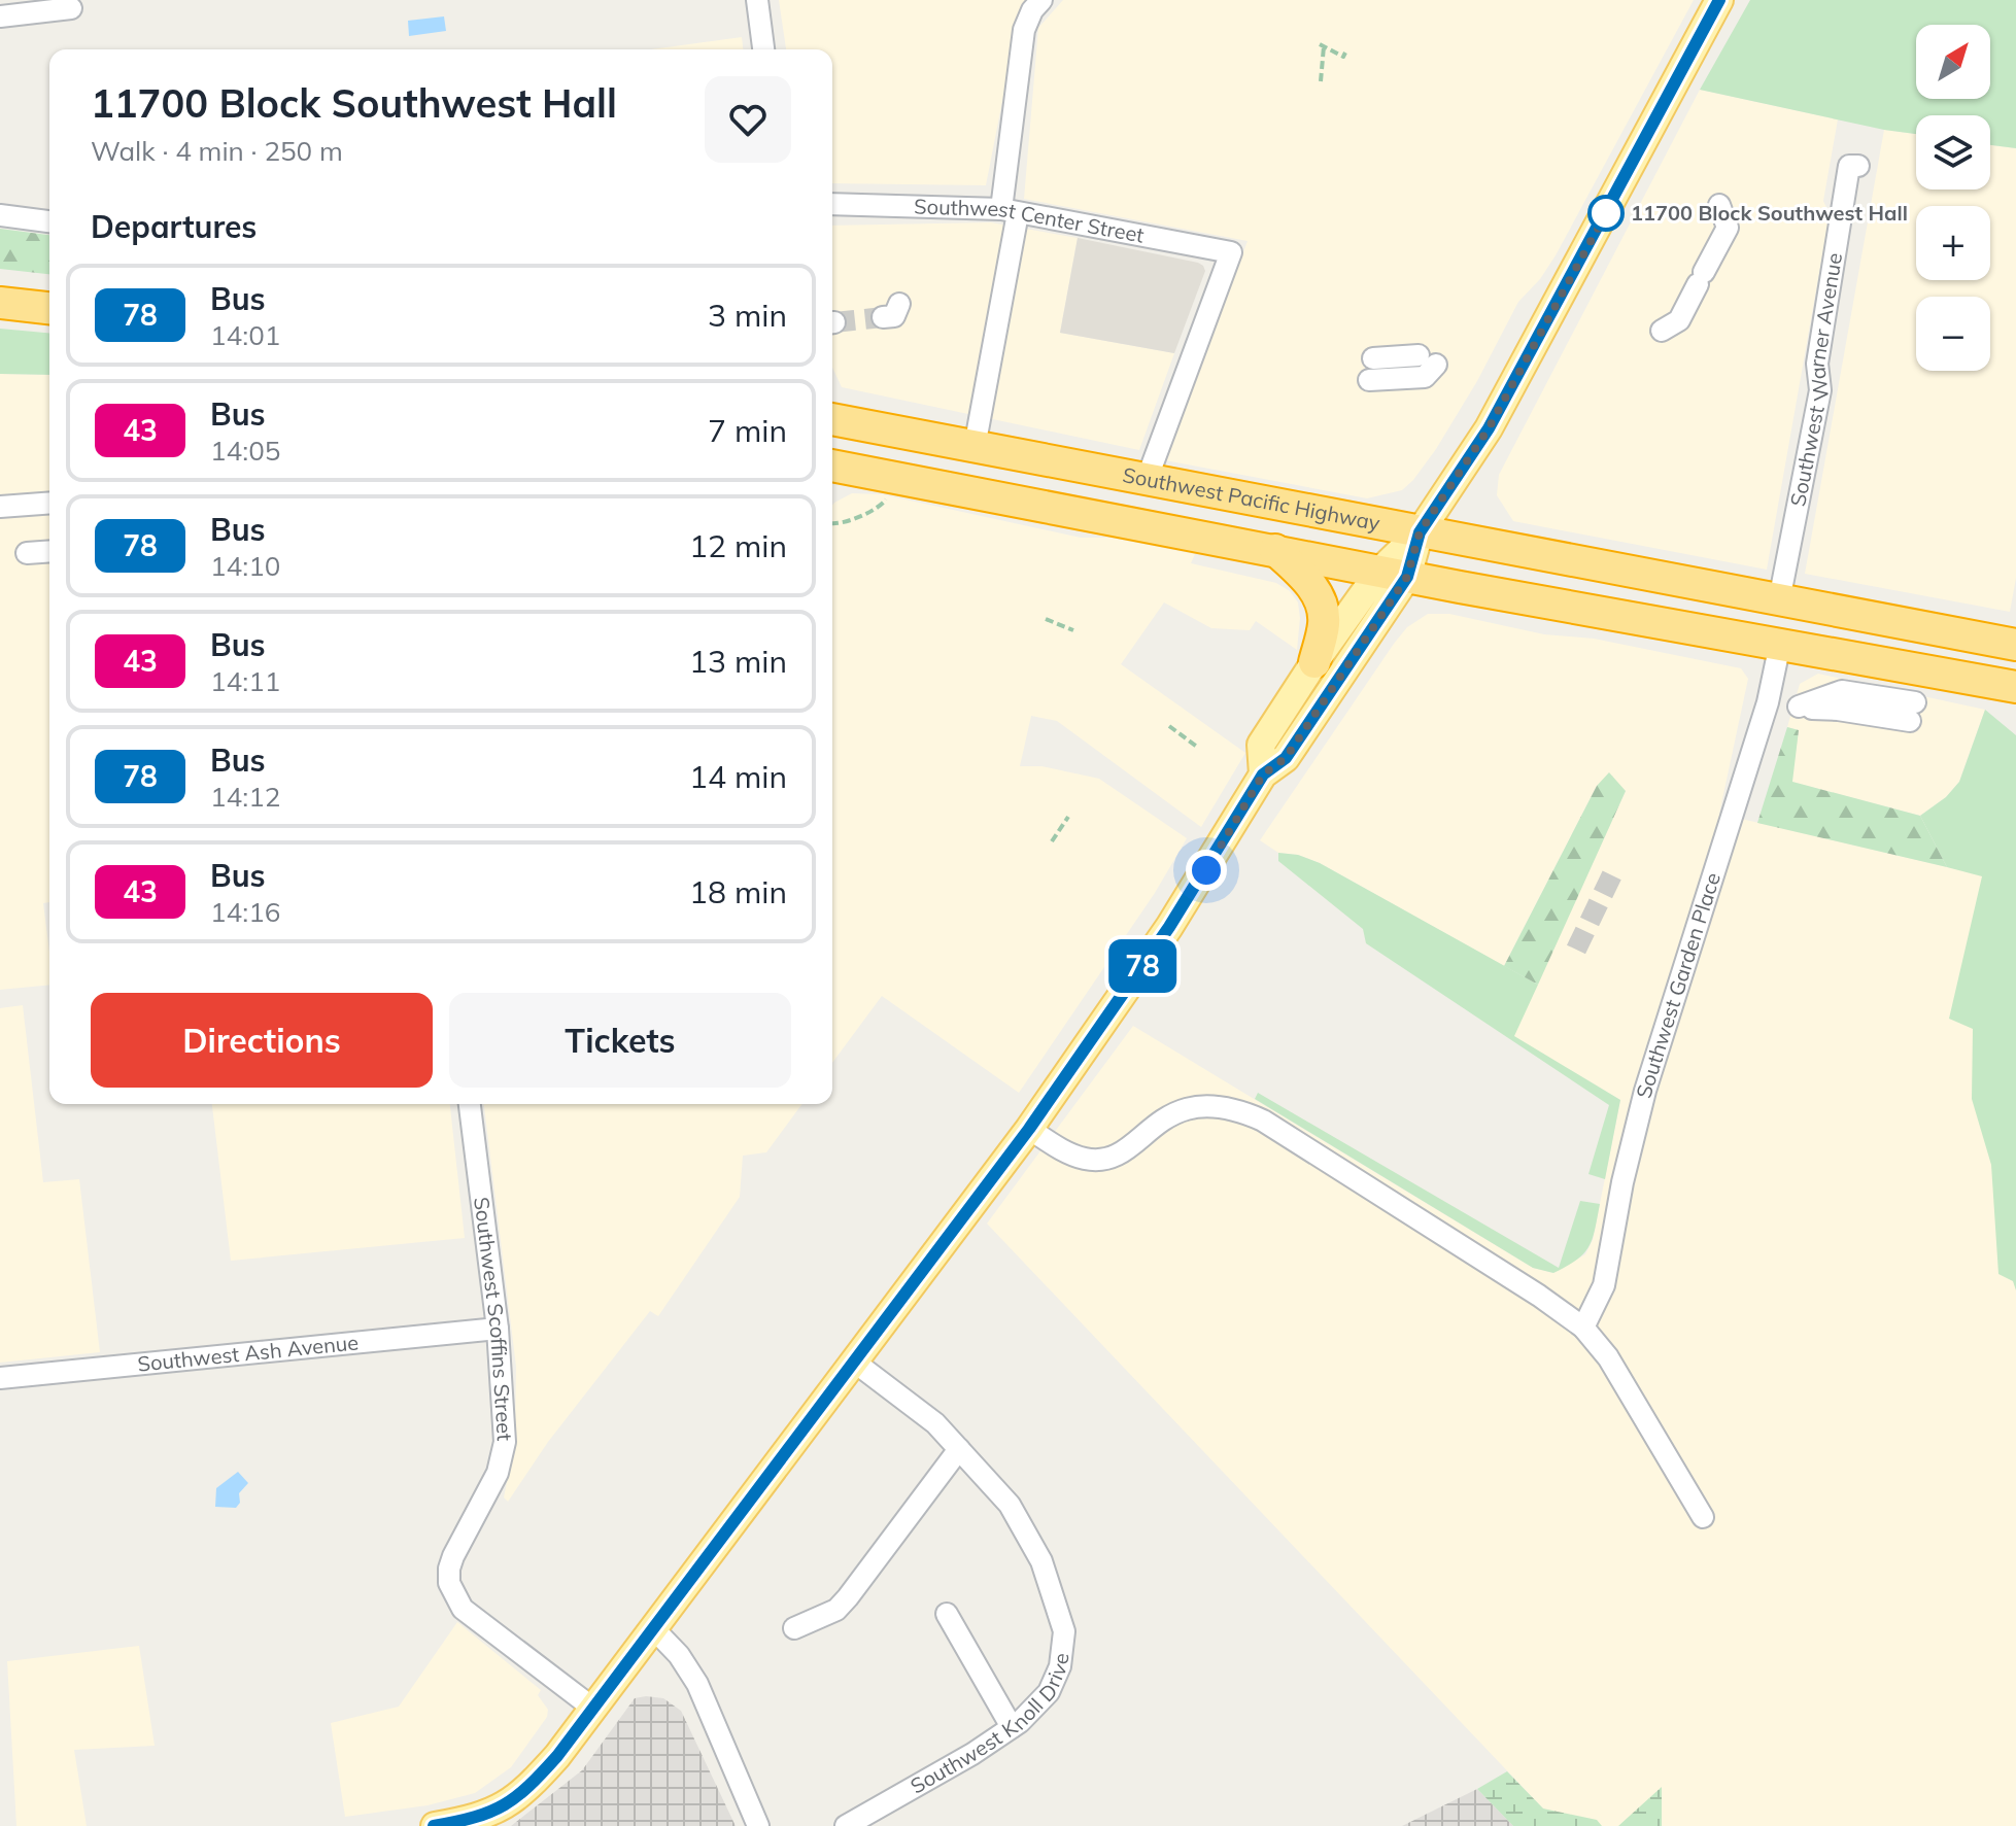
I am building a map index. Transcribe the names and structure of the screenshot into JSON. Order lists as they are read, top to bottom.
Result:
{
  "streets": {
    "highway": ["Southwest Pacific Highway"],
    "street": [
      "Southwest Center Street",
      "Southwest Warner Avenue",
      "Southwest Garden Place",
      "Southwest Scoffins Street",
      "Southwest Ash Avenue",
      "Southwest Knoll Drive"
    ]
  },
  "crossings": [
    ["Southwest Center Street", "Southwest Pacific Highway"],
    ["Southwest Warner Avenue", "Southwest Pacific Highway"],
    ["Southwest Scoffins Street", "Southwest Ash Avenue"]
  ],
  "places": ["11700 Block Southwest Hall"],
  "lines": ["bus line 78"],
  "north": "top right",
  "page": {
    "on_map": "78",
    "map_buttons": ["+", "−"],
    "heading": [
      ["11700 Block Southwest Hall", "Walk · 4 min · 250 m"],
      "Departures"
    ],
    "list": [
      {
        "mark": "78",
        "name": "Bus",
        "note": "14:01",
        "value": "3 min"
      },
      {
        "mark": "43",
        "name": "Bus",
        "note": "14:05",
        "value": "7 min"
      },
      {
        "mark": "78",
        "name": "Bus",
        "note": "14:10",
        "value": "12 min"
      },
      {
        "mark": "43",
        "name": "Bus",
        "note": "14:11",
        "value": "13 min"
      },
      {
        "mark": "78",
        "name": "Bus",
        "note": "14:12",
        "value": "14 min"
      },
      {
        "mark": "43",
        "name": "Bus",
        "note": "14:16",
        "value": "18 min"
      }
    ],
    "buttons": ["Directions", "Tickets"]
  }
}
